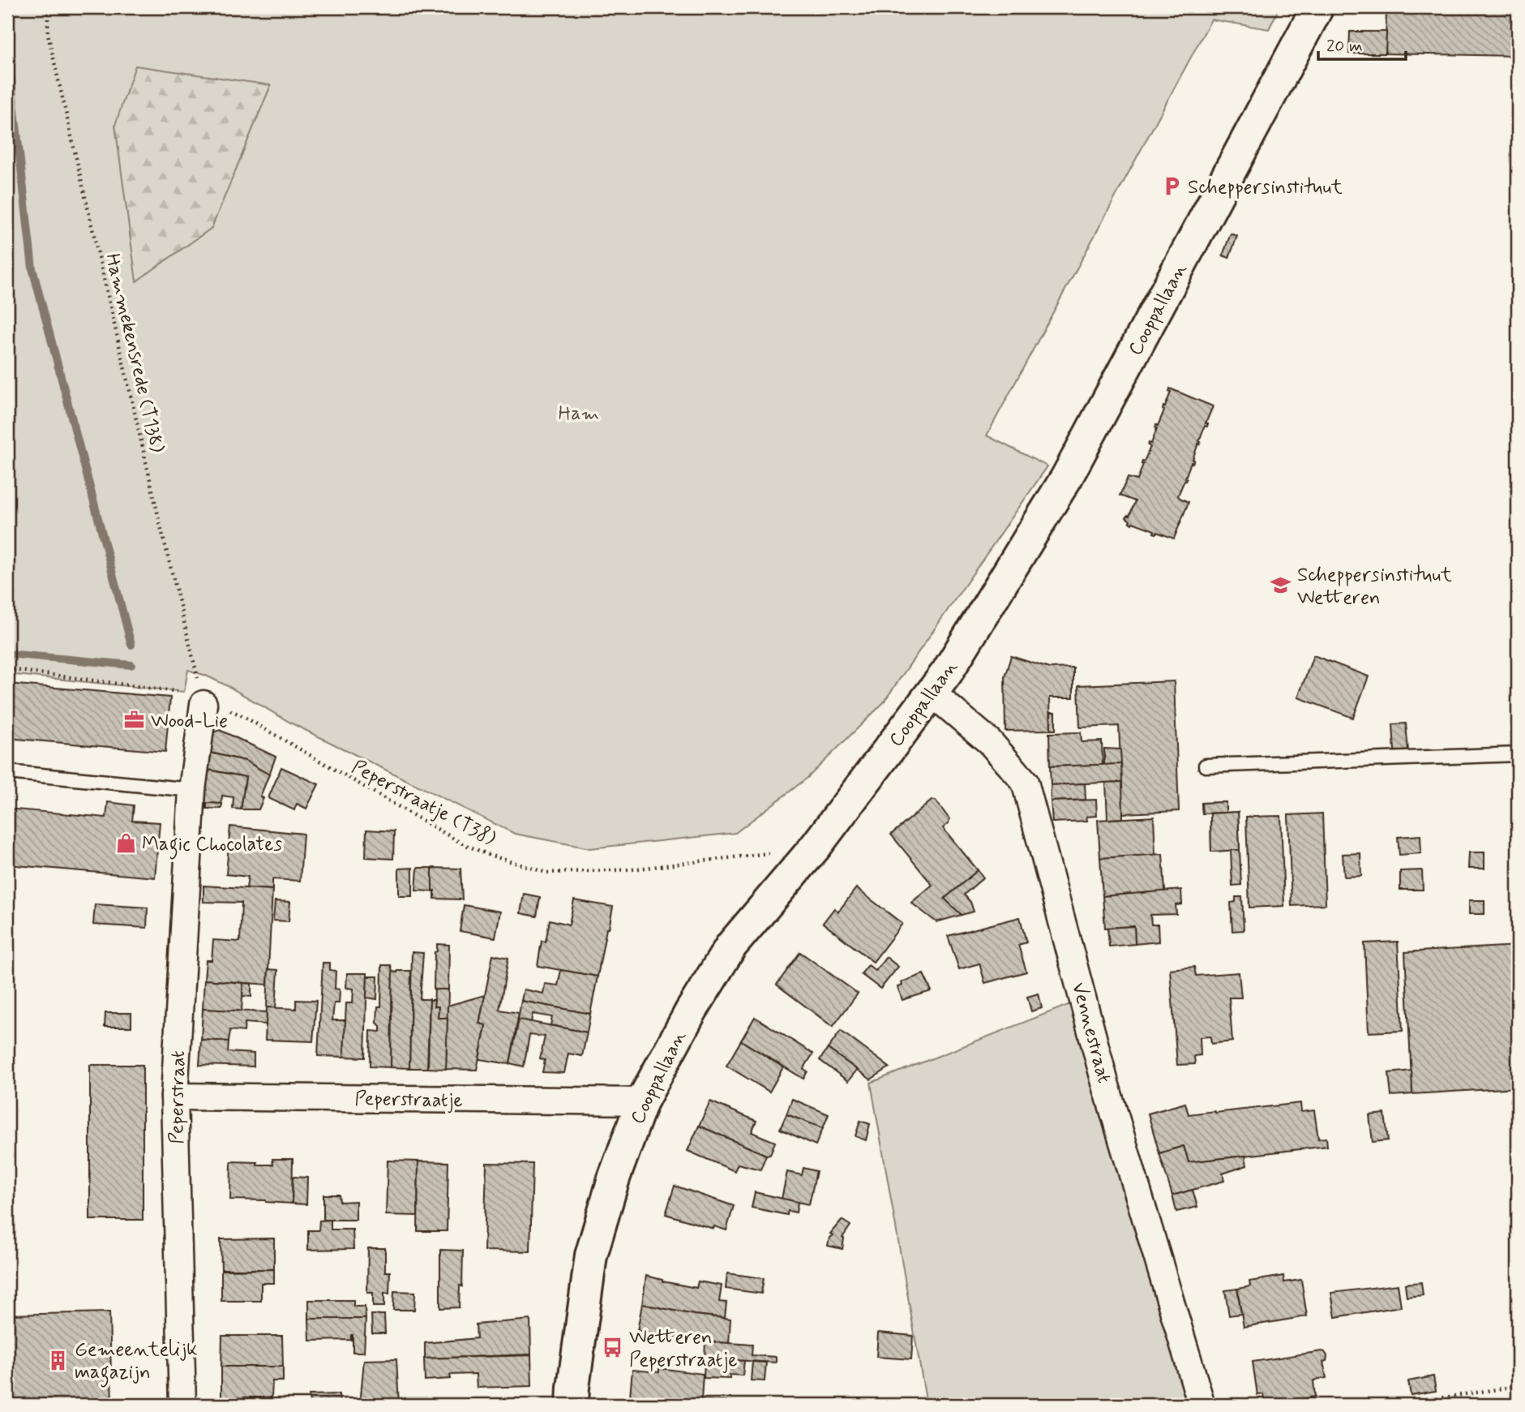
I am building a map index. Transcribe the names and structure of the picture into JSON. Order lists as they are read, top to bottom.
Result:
{
  "streets": {
    "street": [
      "Cooppallaan",
      "Vennestraat",
      "Peperstraat",
      "Peperstraatje"
    ],
    "path": ["Hammekensrede (T138)", "Peperstraatje (T38)"]
  },
  "crossings": [
    ["Cooppallaan", "Peperstraatje (T38)"],
    ["Cooppallaan", "Vennestraat"],
    ["Cooppallaan", "Peperstraatje"],
    ["Hammekensrede (T138)", "Peperstraatje (T38)"],
    ["Hammekensrede (T138)", "Peperstraat"],
    ["Peperstraatje (T38)", "Peperstraat"],
    ["Peperstraat", "Peperstraatje"]
  ],
  "parks": ["Ham"],
  "places": {
    "parking": ["Scheppersinstituut"],
    "school or university": ["Scheppersinstituut Wetteren"],
    "office": ["Wood-Lie"],
    "shop": ["Magic Chocolates"],
    "bus stop": ["Wetteren Peperstraatje"],
    "building": ["Gemeentelijk magazijn"]
  },
  "scale_bar": "20 m"
}
